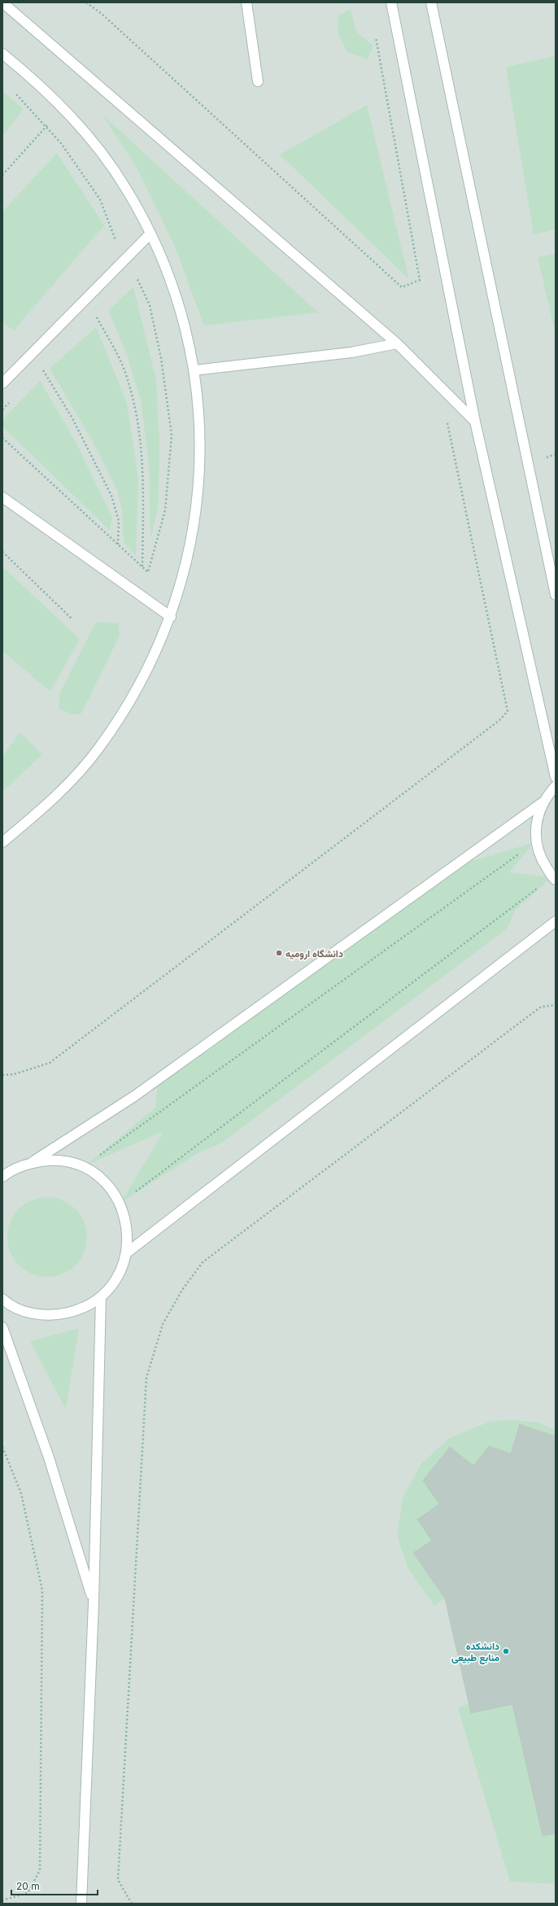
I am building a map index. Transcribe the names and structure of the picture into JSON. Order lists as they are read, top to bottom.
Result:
{
  "places": ["دانشگاه ارومیه", "دانشکده منابع طبیعی"],
  "scale_bar": "20 m"
}
